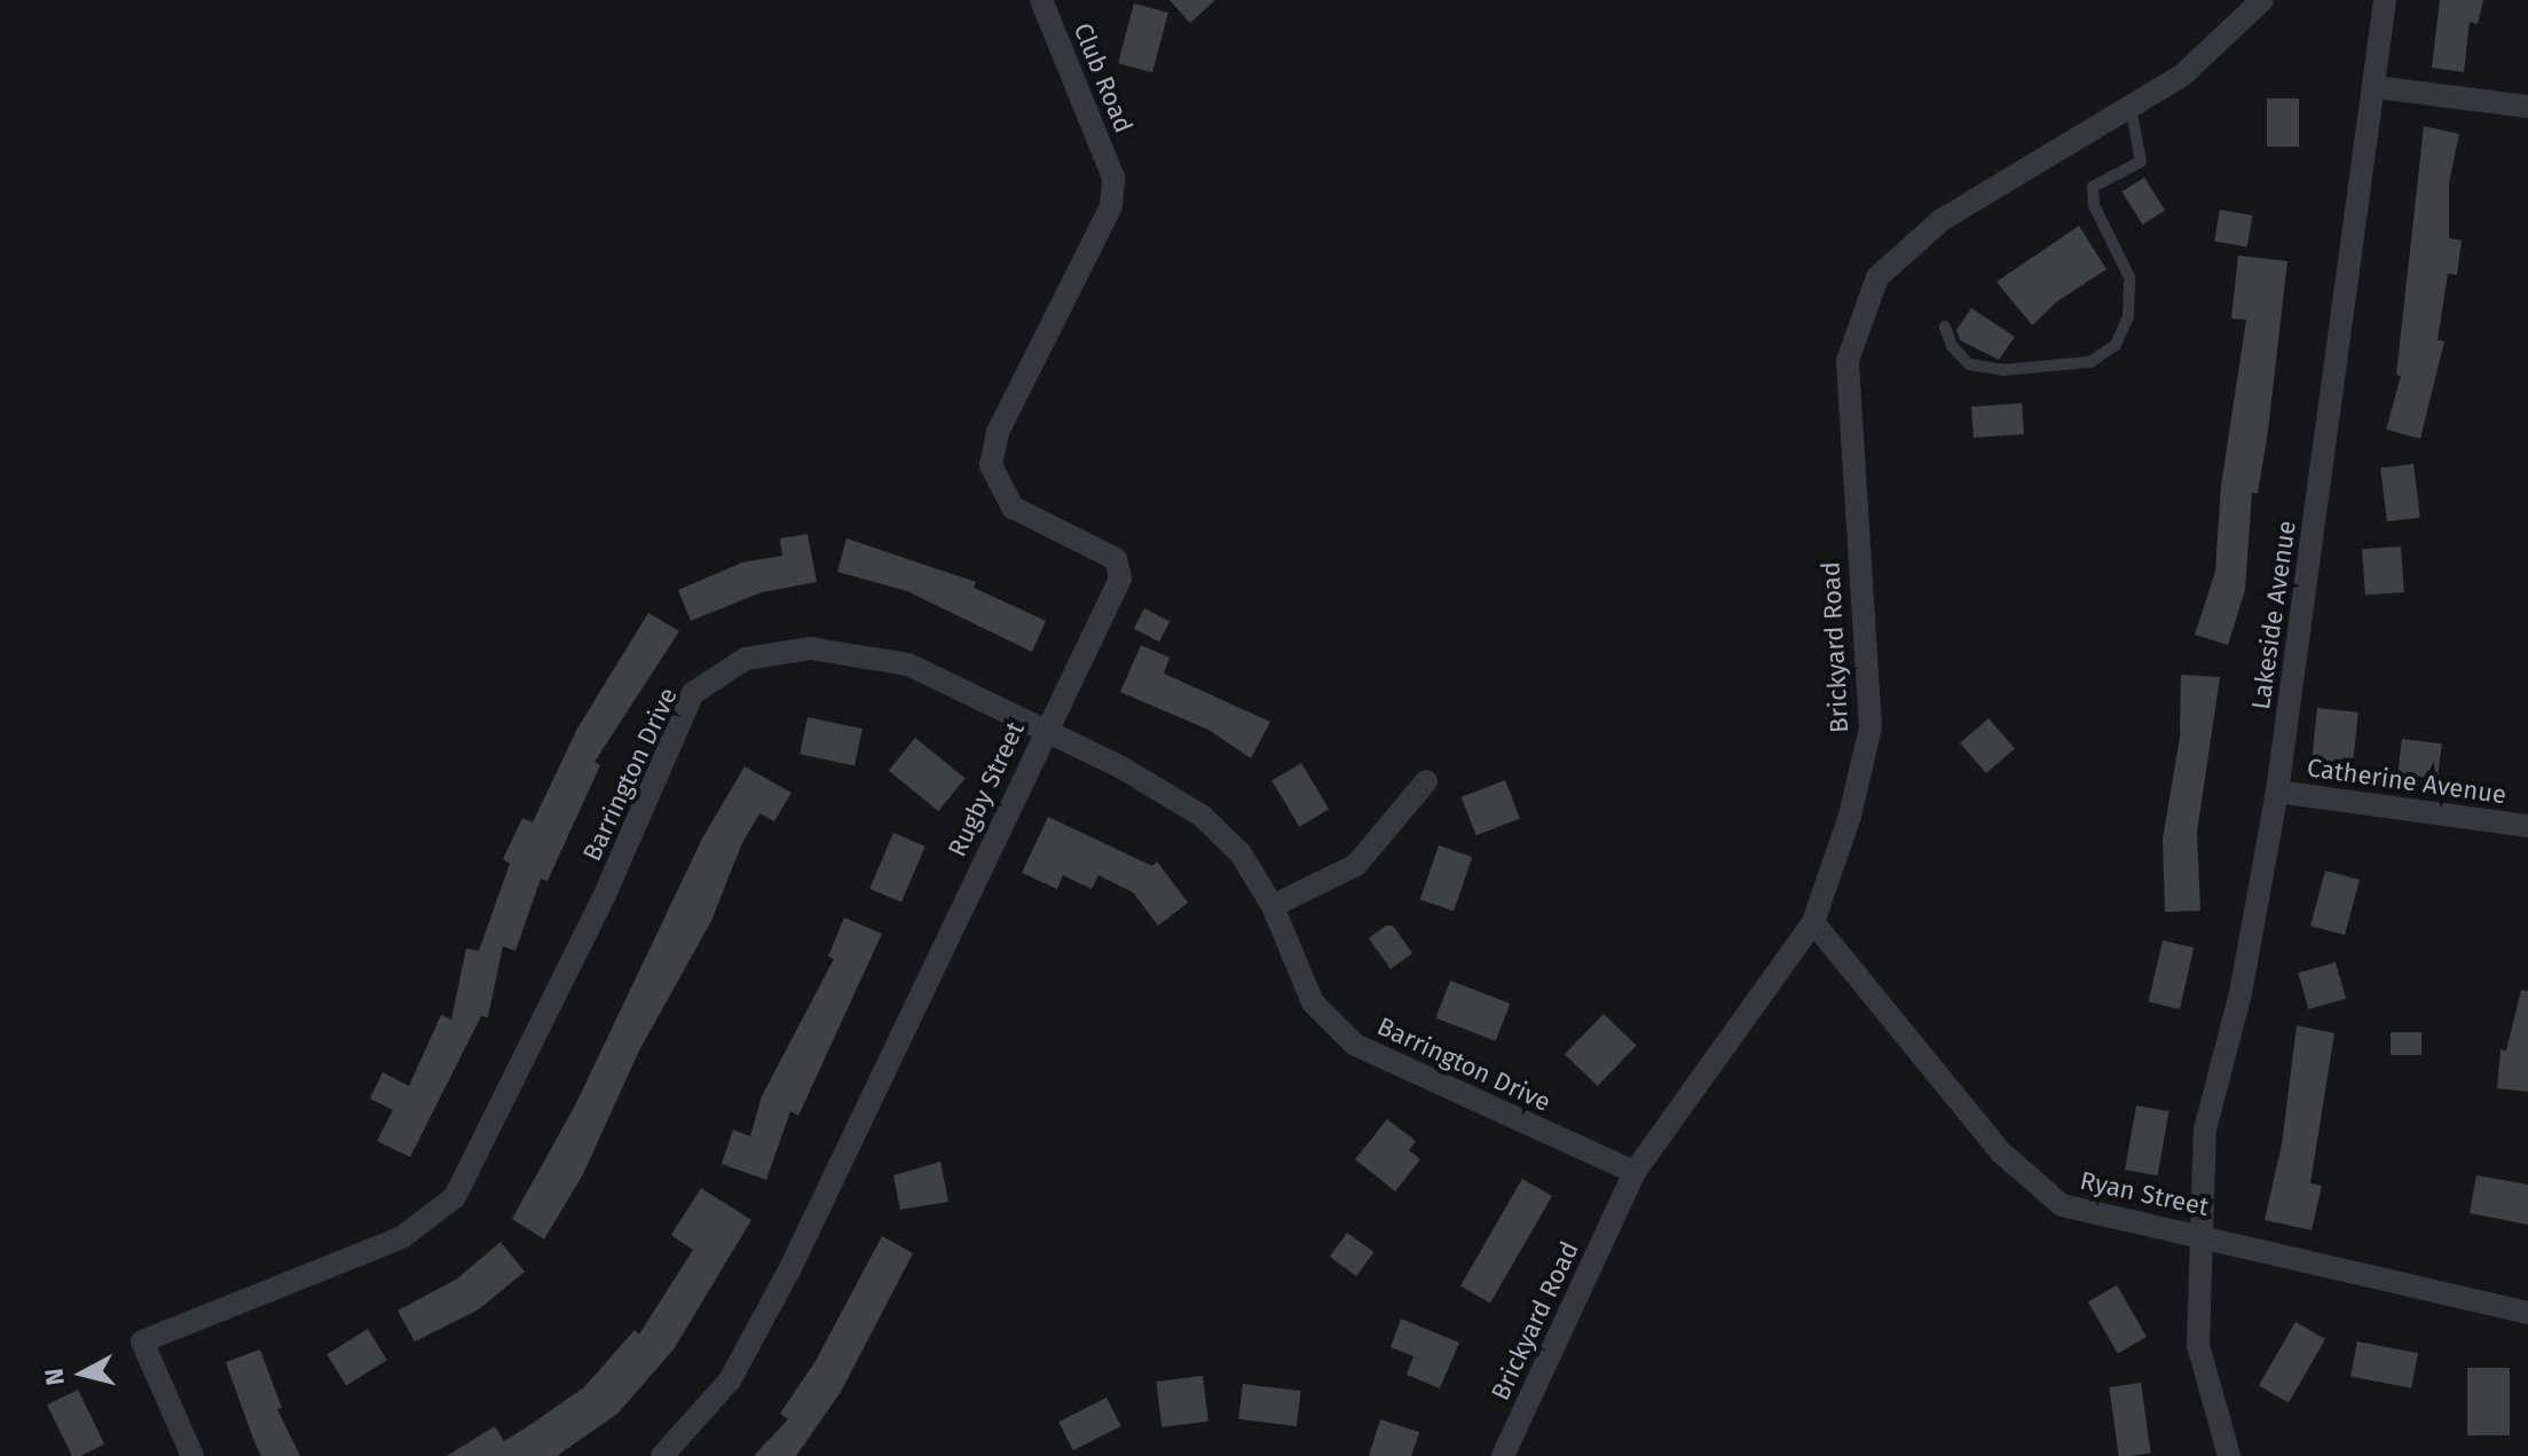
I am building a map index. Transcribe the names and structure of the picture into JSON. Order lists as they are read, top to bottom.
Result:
{
  "streets": {
    "street": [
      "Club Road",
      "Lakeside Avenue",
      "Brickyard Road",
      "Barrington Drive",
      "Catherine Avenue",
      "Rugby Street",
      "Ryan Street"
    ]
  },
  "crossings": [
    ["Club Road", "Rugby Street"],
    ["Lakeside Avenue", "Catherine Avenue"],
    ["Lakeside Avenue", "Ryan Street"],
    ["Brickyard Road", "Barrington Drive"],
    ["Brickyard Road", "Ryan Street"],
    ["Barrington Drive", "Rugby Street"]
  ],
  "north": "left"
}
